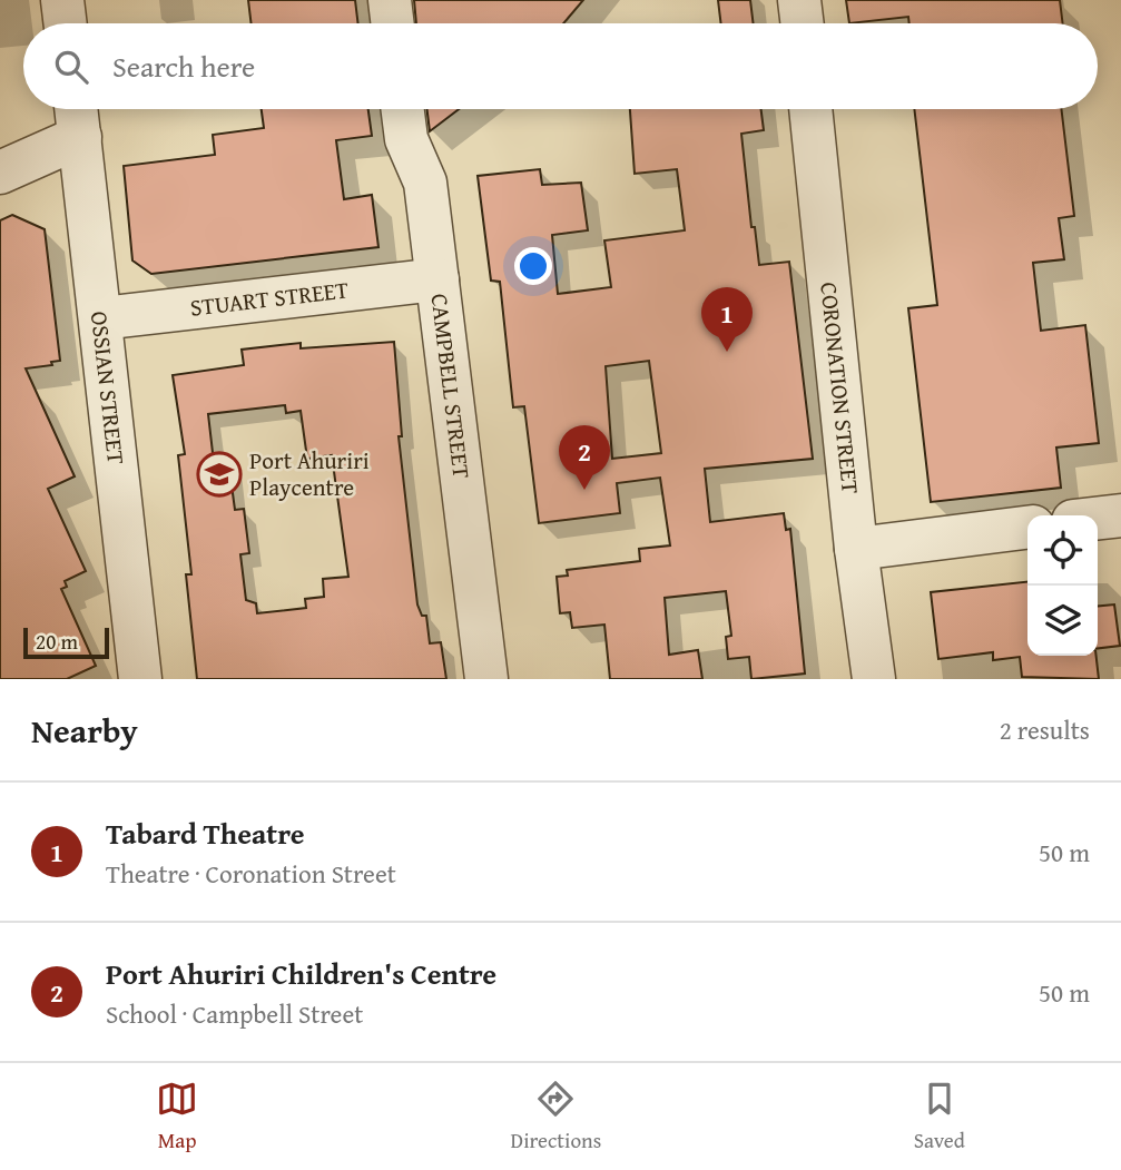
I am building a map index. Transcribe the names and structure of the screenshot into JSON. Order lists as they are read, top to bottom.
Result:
{
  "streets": {
    "street": [
      "STUART STREET",
      "CAMPBELL STREET",
      "OSSIAN STREET",
      "CORONATION STREET"
    ]
  },
  "crossings": [
    ["STUART STREET", "CAMPBELL STREET"],
    ["STUART STREET", "OSSIAN STREET"]
  ],
  "places": {
    "school or university": ["Port Ahuriri Playcentre"]
  },
  "scale_bar": "20 m",
  "page": {
    "search": "Search here",
    "pins": ["1", "2"],
    "scale": "20 m",
    "heading": ["Nearby", "2 results"],
    "list": [
      {
        "mark": "1",
        "name": "Tabard Theatre",
        "note": "Theatre · Coronation Street",
        "value": "50 m"
      },
      {
        "mark": "2",
        "name": "Port Ahuriri Children's Centre",
        "note": "School · Campbell Street",
        "value": "50 m"
      }
    ],
    "nav": ["Map", "Directions", "Saved"]
  }
}
